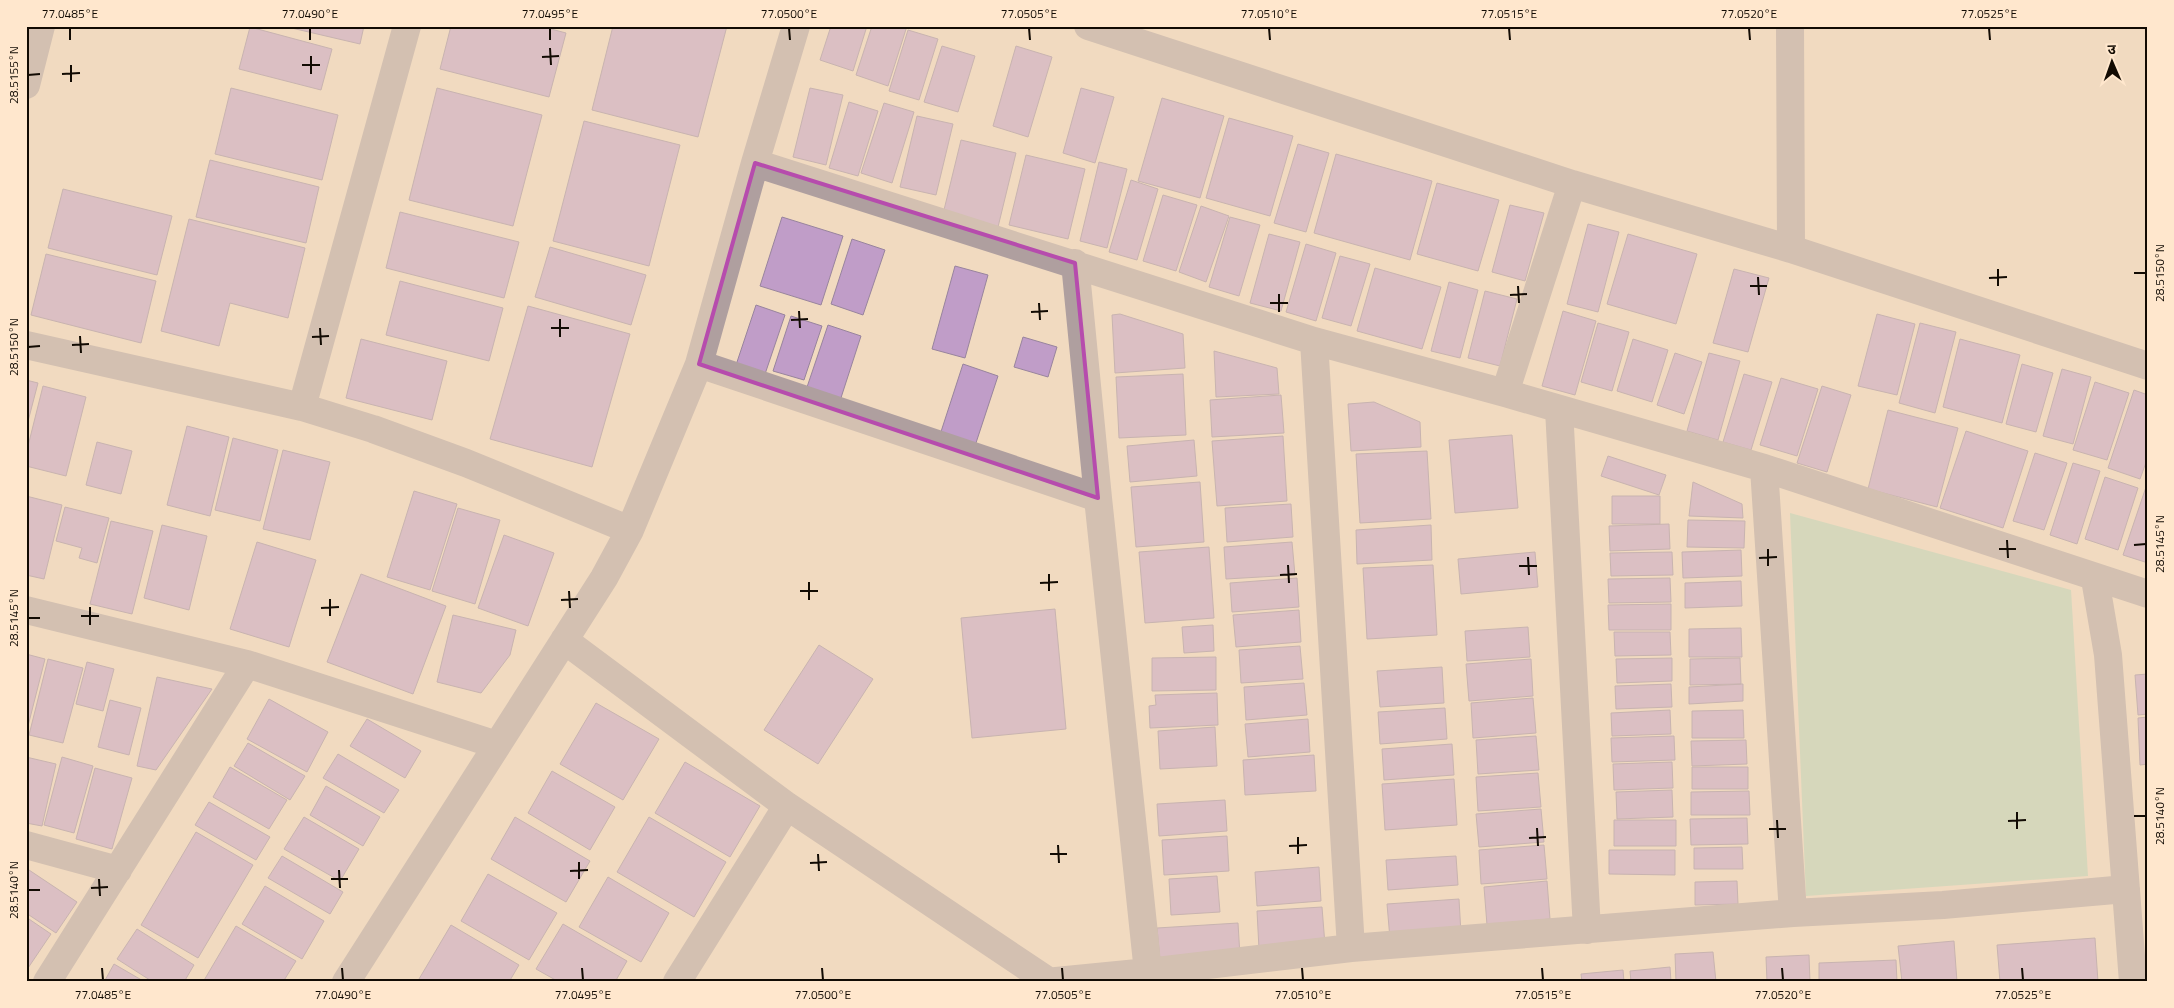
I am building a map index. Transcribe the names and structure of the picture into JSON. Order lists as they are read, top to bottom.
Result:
{
  "north": "top",
  "coordinates": [
    "77.0485°E",
    "77.0490°E",
    "77.0495°E",
    "77.0500°E",
    "77.0505°E",
    "77.0510°E",
    "77.0515°E",
    "77.0520°E",
    "77.0525°E",
    "28.5155°N",
    "28.5150°N",
    "28.5145°N",
    "28.5140°N"
  ]
}
